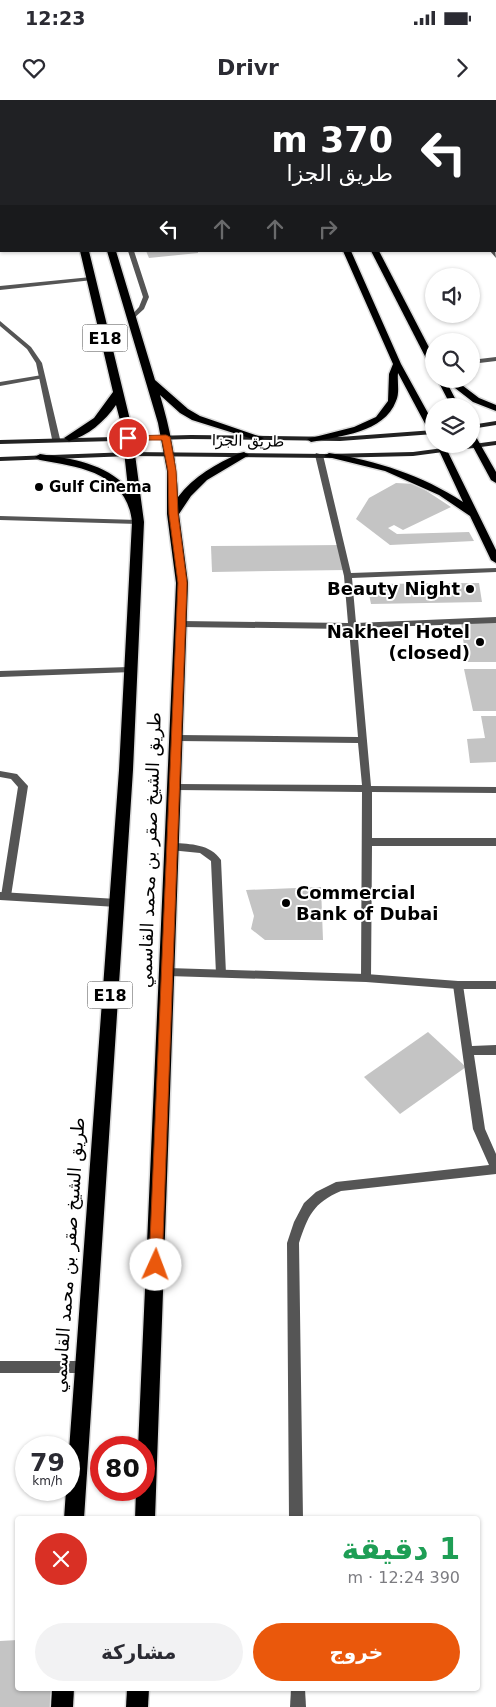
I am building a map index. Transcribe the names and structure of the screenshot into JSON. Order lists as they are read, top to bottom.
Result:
{
  "streets": {
    "highway": ["E18", "طريق الشيخ صقر بن محمد القاسمي"],
    "main road": ["طريق الجزا"]
  },
  "crossings": [
    ["طريق الجزا", "طريق الشيخ صقر بن محمد القاسمي"]
  ],
  "places": [
    "Gulf Cinema",
    "Beauty Night",
    "Nakheel Hotel (closed)",
    "Commercial Bank of Dubai"
  ],
  "page": {
    "status": "12:23",
    "header": "Drivr",
    "turn": ["370 m", "طريق الجزا"],
    "speed": "79 km/h",
    "limit": "80",
    "heading": ["1 دقيقة", "390 m · 12:24"],
    "buttons": ["خروج", "مشاركة"]
  }
}
